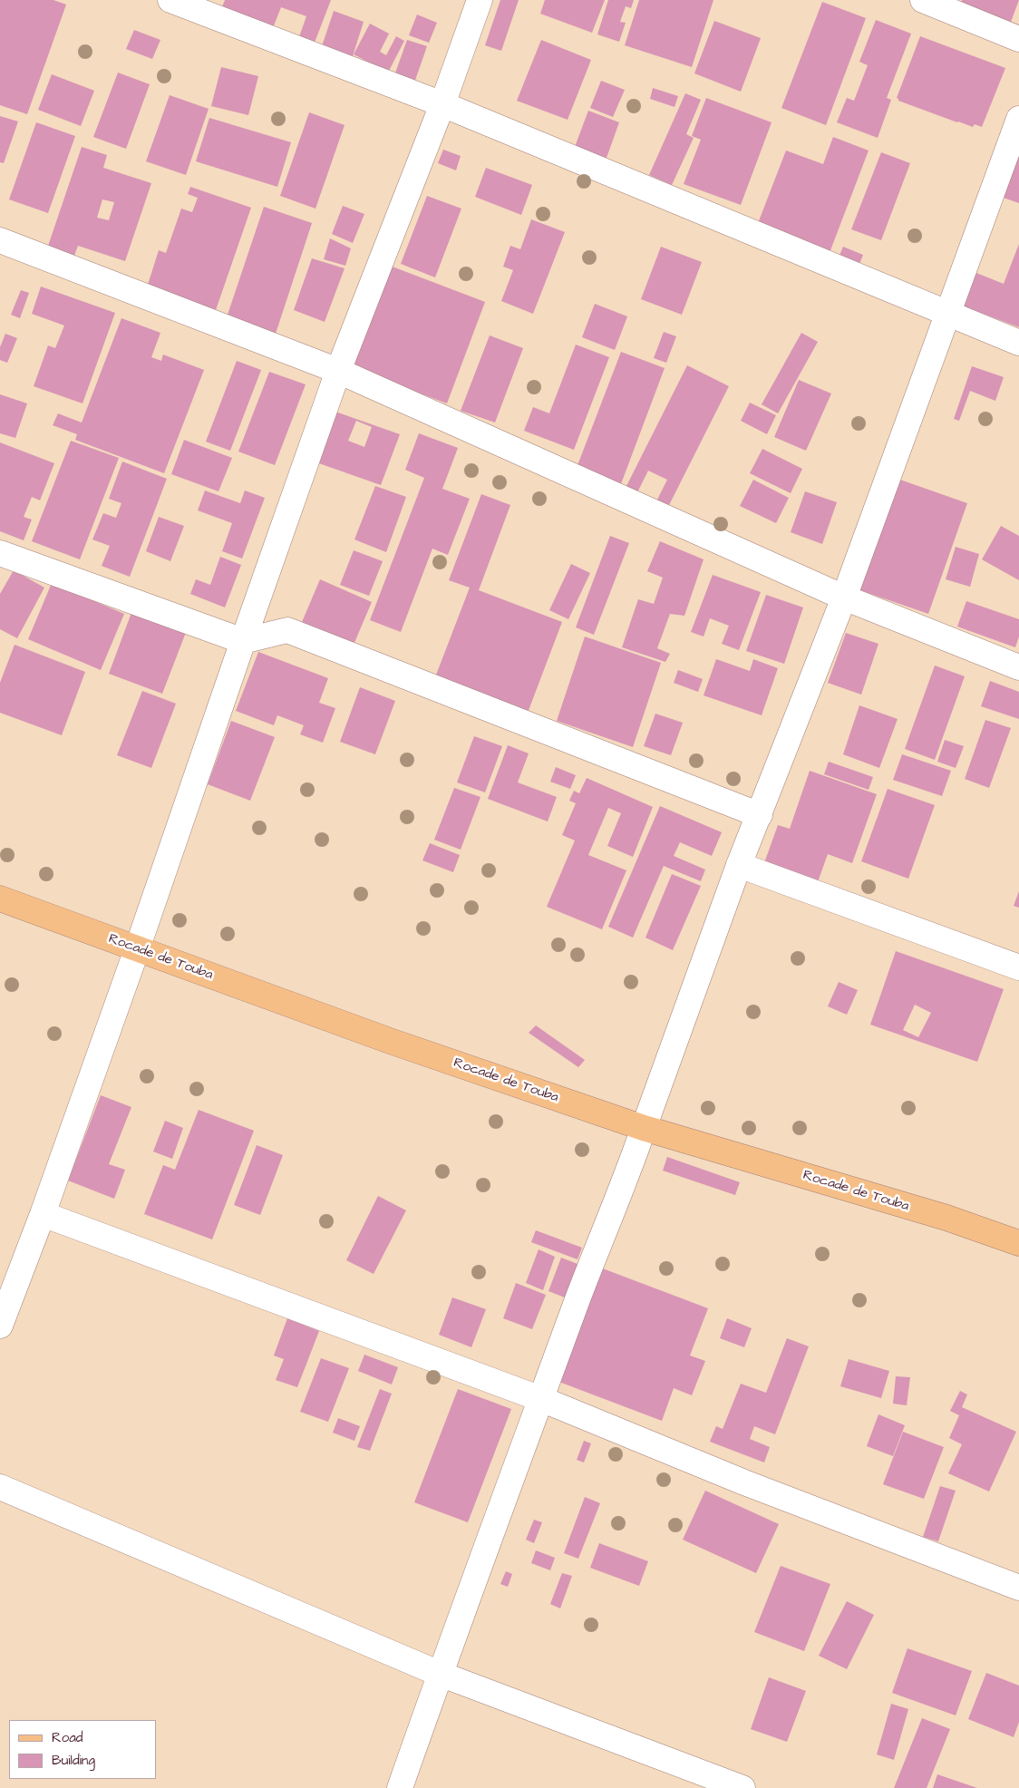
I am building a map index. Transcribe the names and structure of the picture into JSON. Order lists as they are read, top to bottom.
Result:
{
  "streets": {
    "main road": ["Rocade de Touba"]
  },
  "legend": ["Road", "Building"]
}
